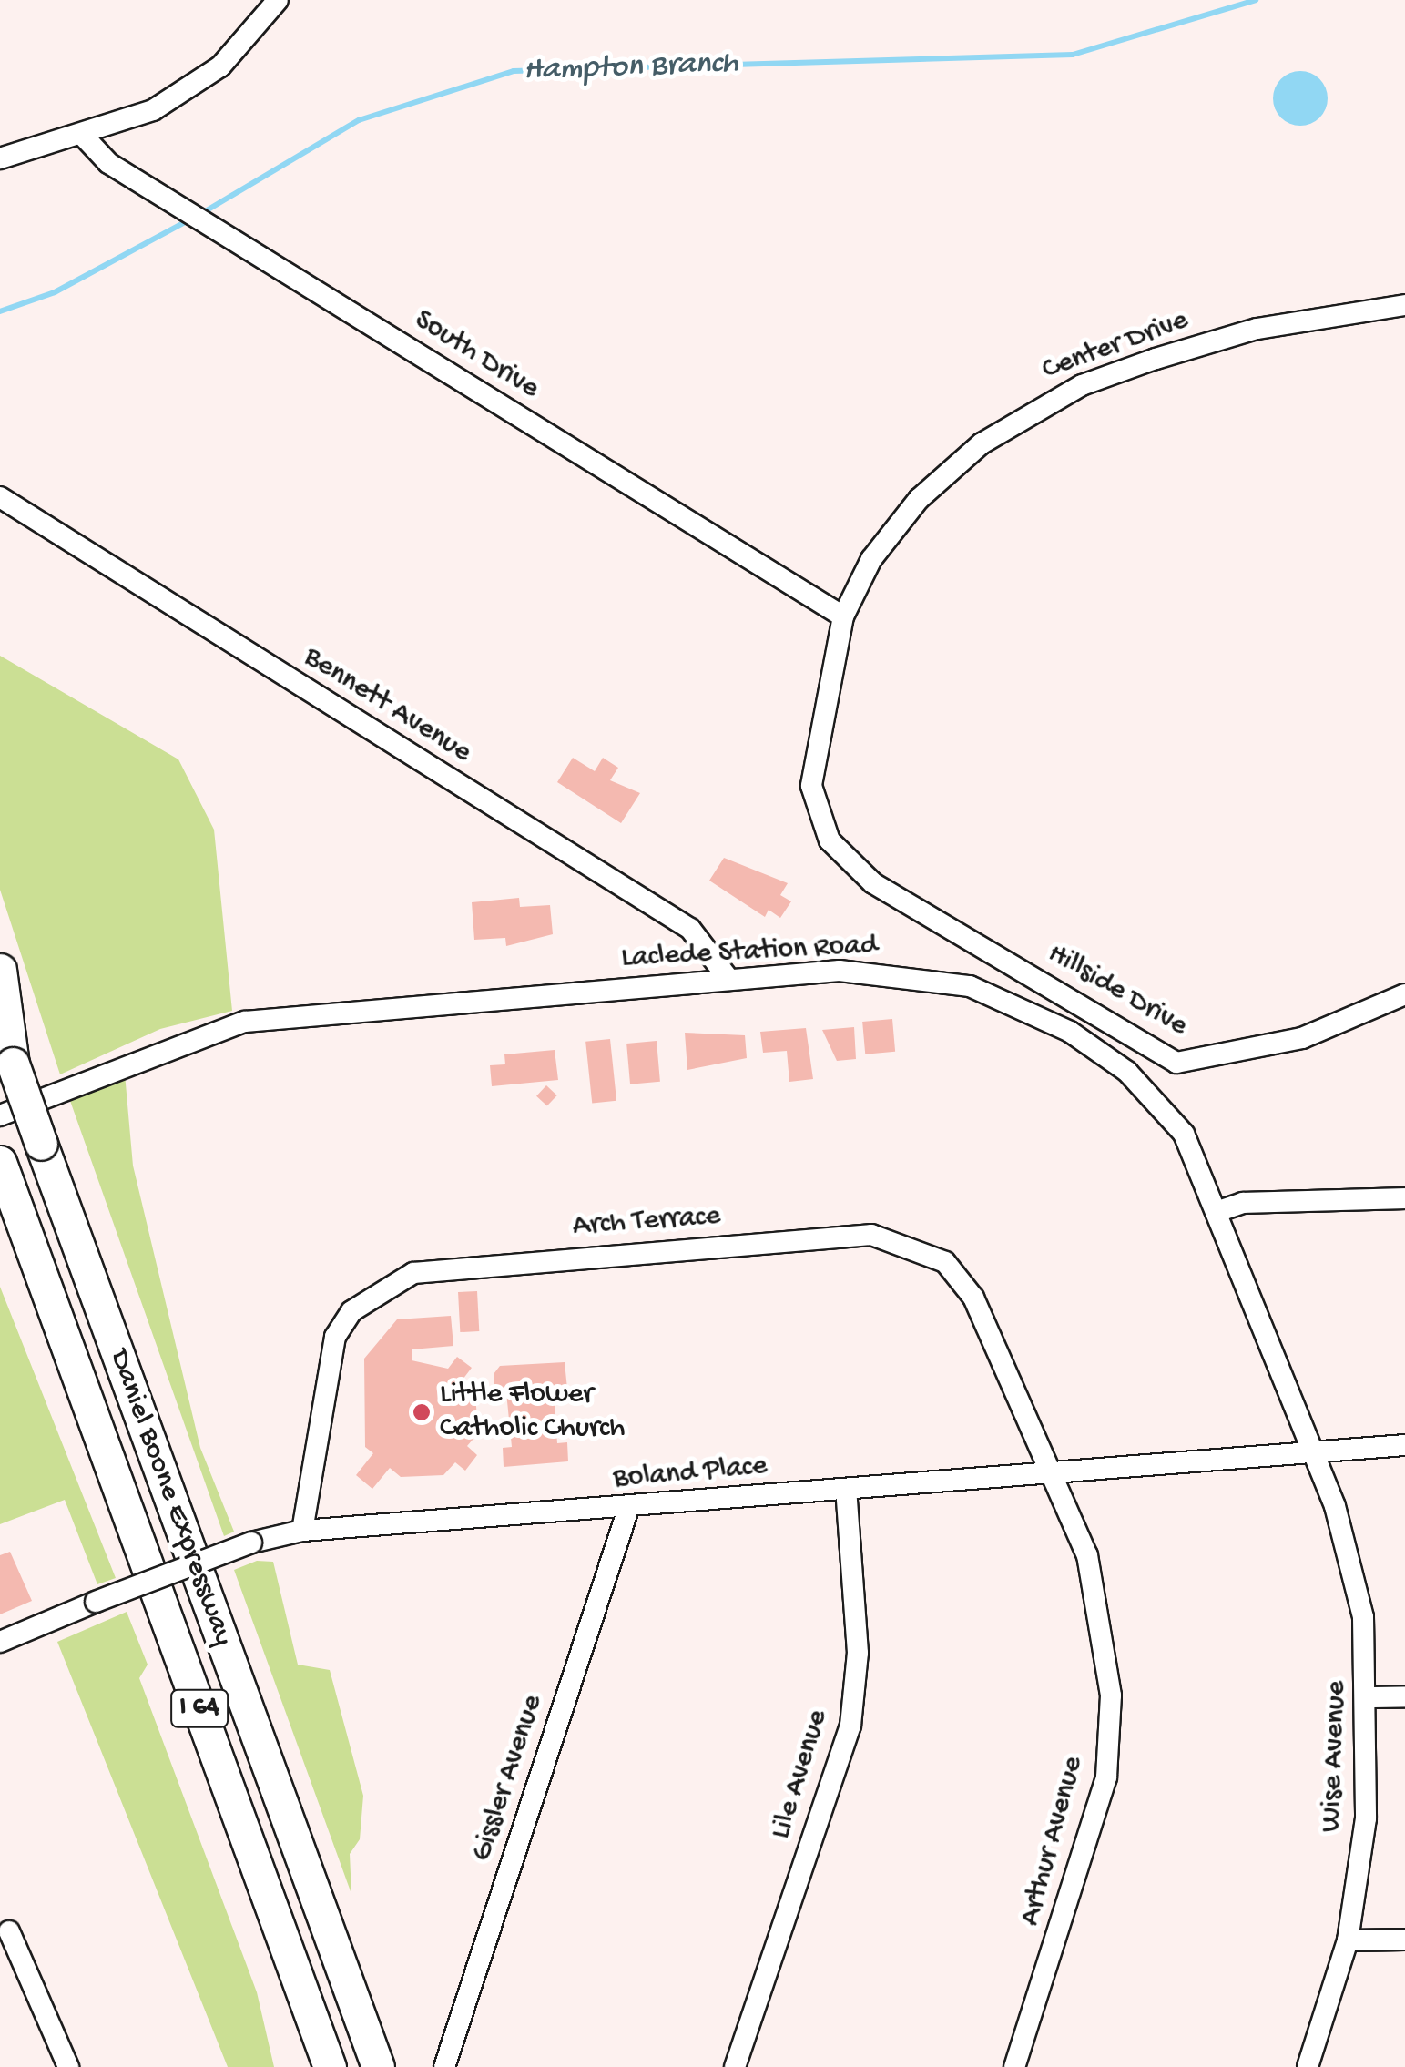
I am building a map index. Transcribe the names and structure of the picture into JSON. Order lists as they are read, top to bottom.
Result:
{
  "streets": {
    "highway": ["Daniel Boone Expressway", "I 64"],
    "street": [
      "Center Drive",
      "South Drive",
      "Bennett Avenue",
      "Laclede Station Road",
      "Hillside Drive",
      "Arch Terrace",
      "Boland Place",
      "Wise Avenue",
      "Lile Avenue",
      "Gissler Avenue",
      "Arthur Avenue"
    ]
  },
  "crossings": [
    ["Center Drive", "South Drive"],
    ["Center Drive", "Hillside Drive"],
    ["Bennett Avenue", "Laclede Station Road"],
    ["Laclede Station Road", "Boland Place"],
    ["Laclede Station Road", "Wise Avenue"],
    ["Arch Terrace", "Boland Place"],
    ["Arch Terrace", "Arthur Avenue"],
    ["Boland Place", "Wise Avenue"],
    ["Boland Place", "Lile Avenue"],
    ["Boland Place", "Gissler Avenue"],
    ["Boland Place", "Arthur Avenue"]
  ],
  "water": ["Hampton Branch"],
  "places": ["Little Flower Catholic Church"]
}
